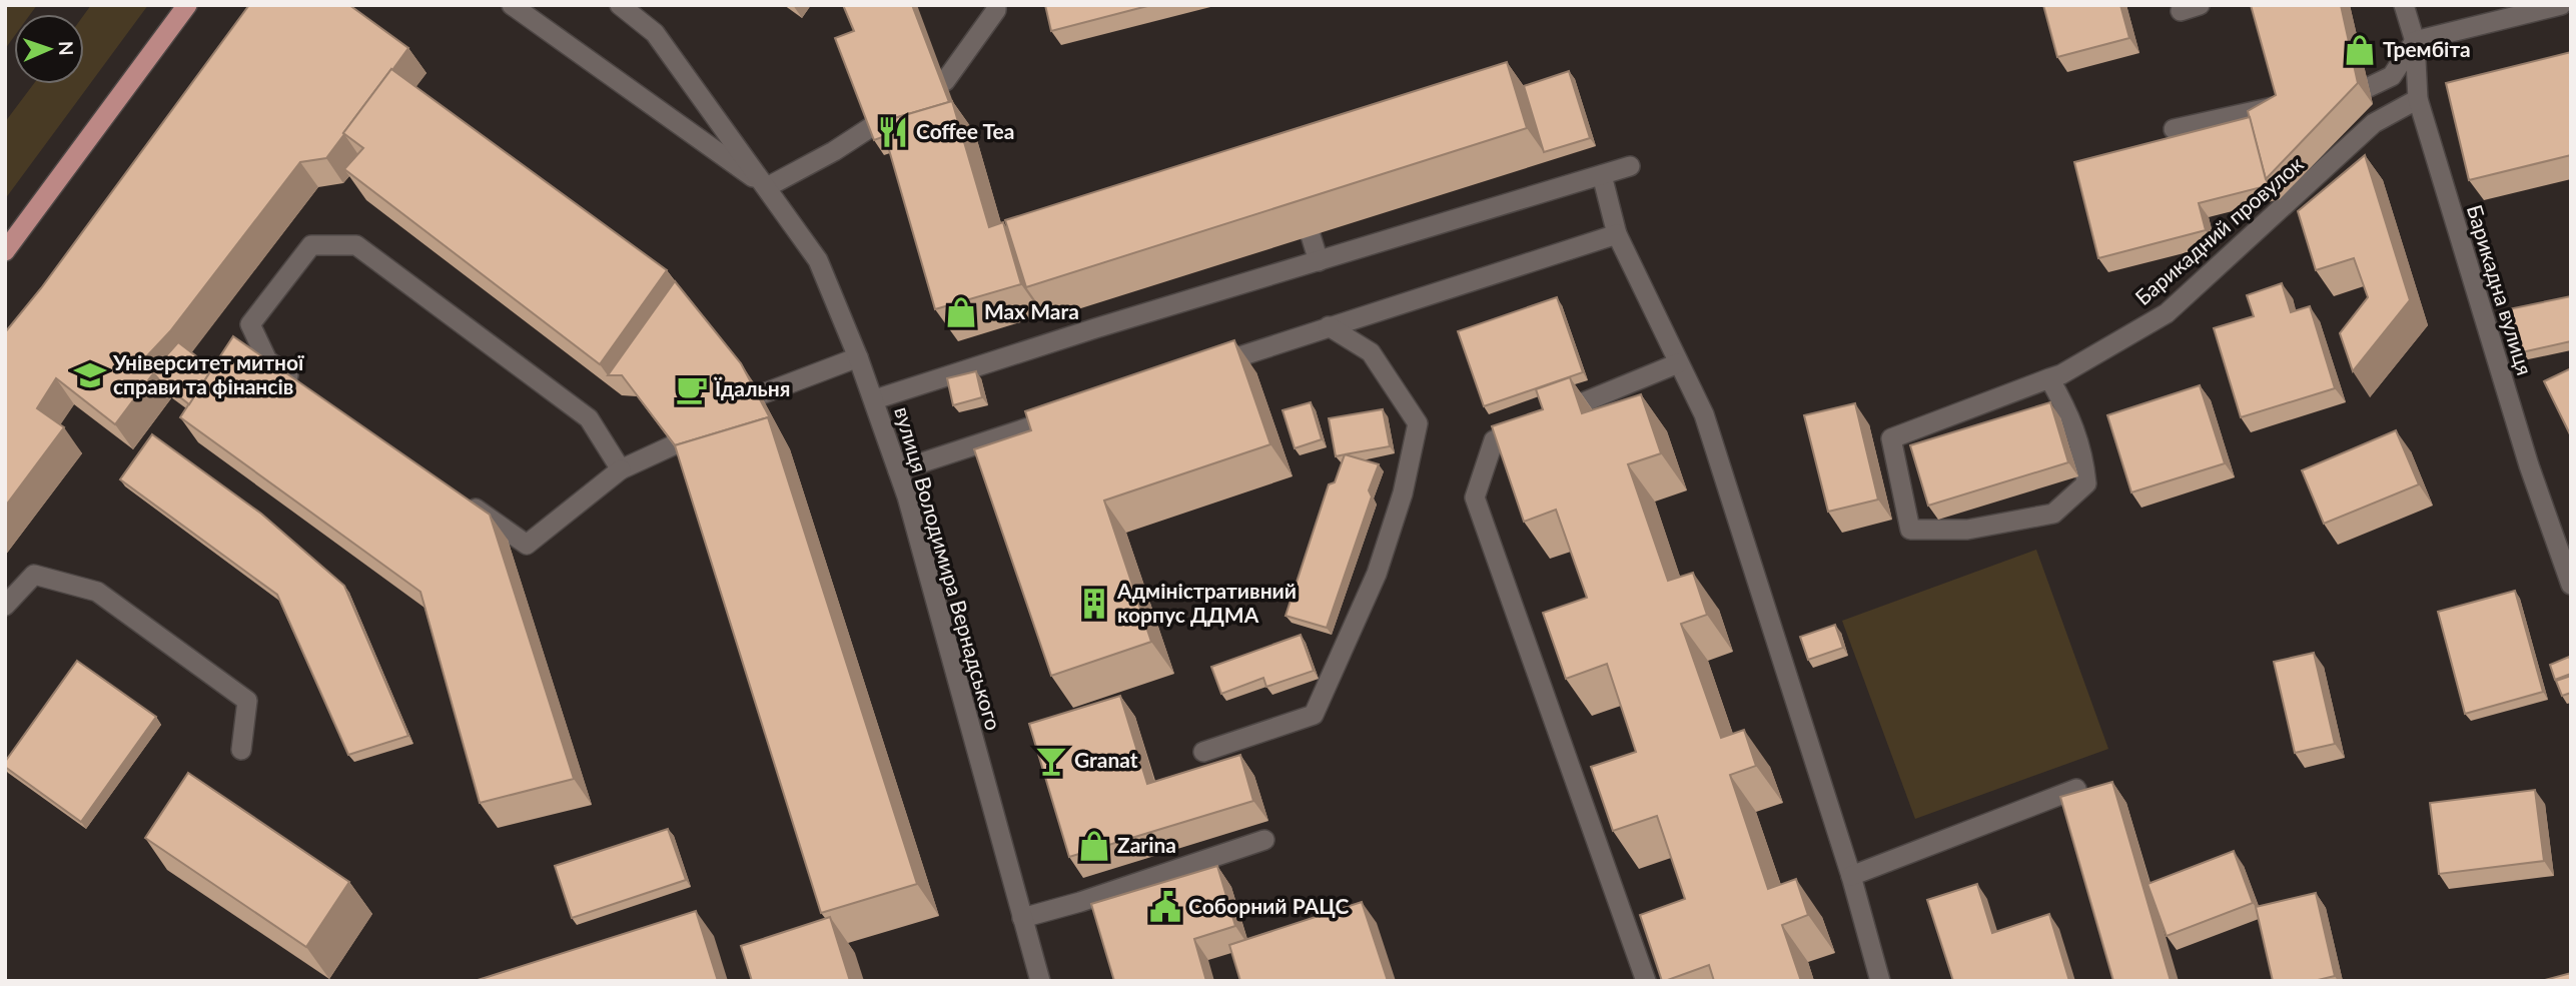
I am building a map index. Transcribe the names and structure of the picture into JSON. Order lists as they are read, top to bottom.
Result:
{
  "streets": {
    "street": ["Барикадний провулок", "Барикадна вулиця", "вулиця Володимира Вернадського"]
  },
  "crossings": [
    ["Барикадний провулок", "Барикадна вулиця"]
  ],
  "places": {
    "shop": ["Трембіта", "Max Mara", "Zarina"],
    "restaurant": ["Coffee Tea"],
    "school or university": ["Університет митної справи та фінансів"],
    "cafe": ["Їдальня"],
    "building": ["Адміністративний корпус ДДМА"],
    "bar": ["Granat"],
    "public building": ["Соборний РАЦС"]
  },
  "north": "right"
}
